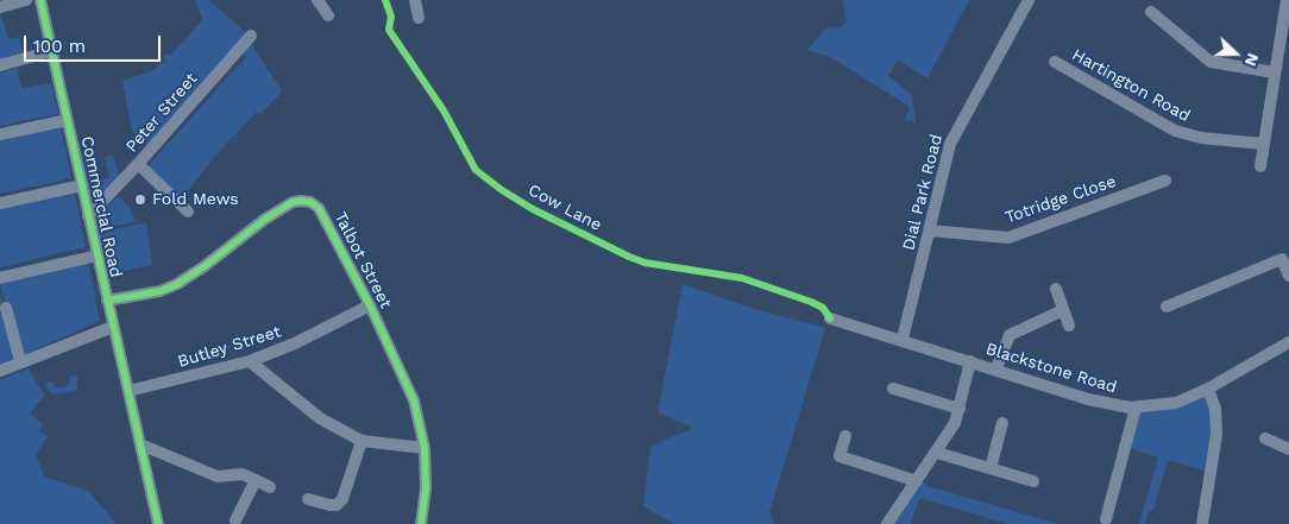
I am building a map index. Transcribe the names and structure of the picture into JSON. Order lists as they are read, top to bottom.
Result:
{
  "streets": {
    "street": [
      "Hartington Road",
      "Peter Street",
      "Dial Park Road",
      "Totridge Close",
      "Commercial Road",
      "Talbot Street",
      "Butley Street",
      "Blackstone Road"
    ],
    "cycle path": ["Cow Lane"]
  },
  "crossings": [
    ["Peter Street", "Commercial Road"],
    ["Dial Park Road", "Totridge Close"],
    ["Dial Park Road", "Blackstone Road"],
    ["Commercial Road", "Talbot Street"],
    ["Commercial Road", "Butley Street"],
    ["Talbot Street", "Butley Street"]
  ],
  "places": ["Fold Mews"],
  "scale_bar": "100 m",
  "north": "right"
}
